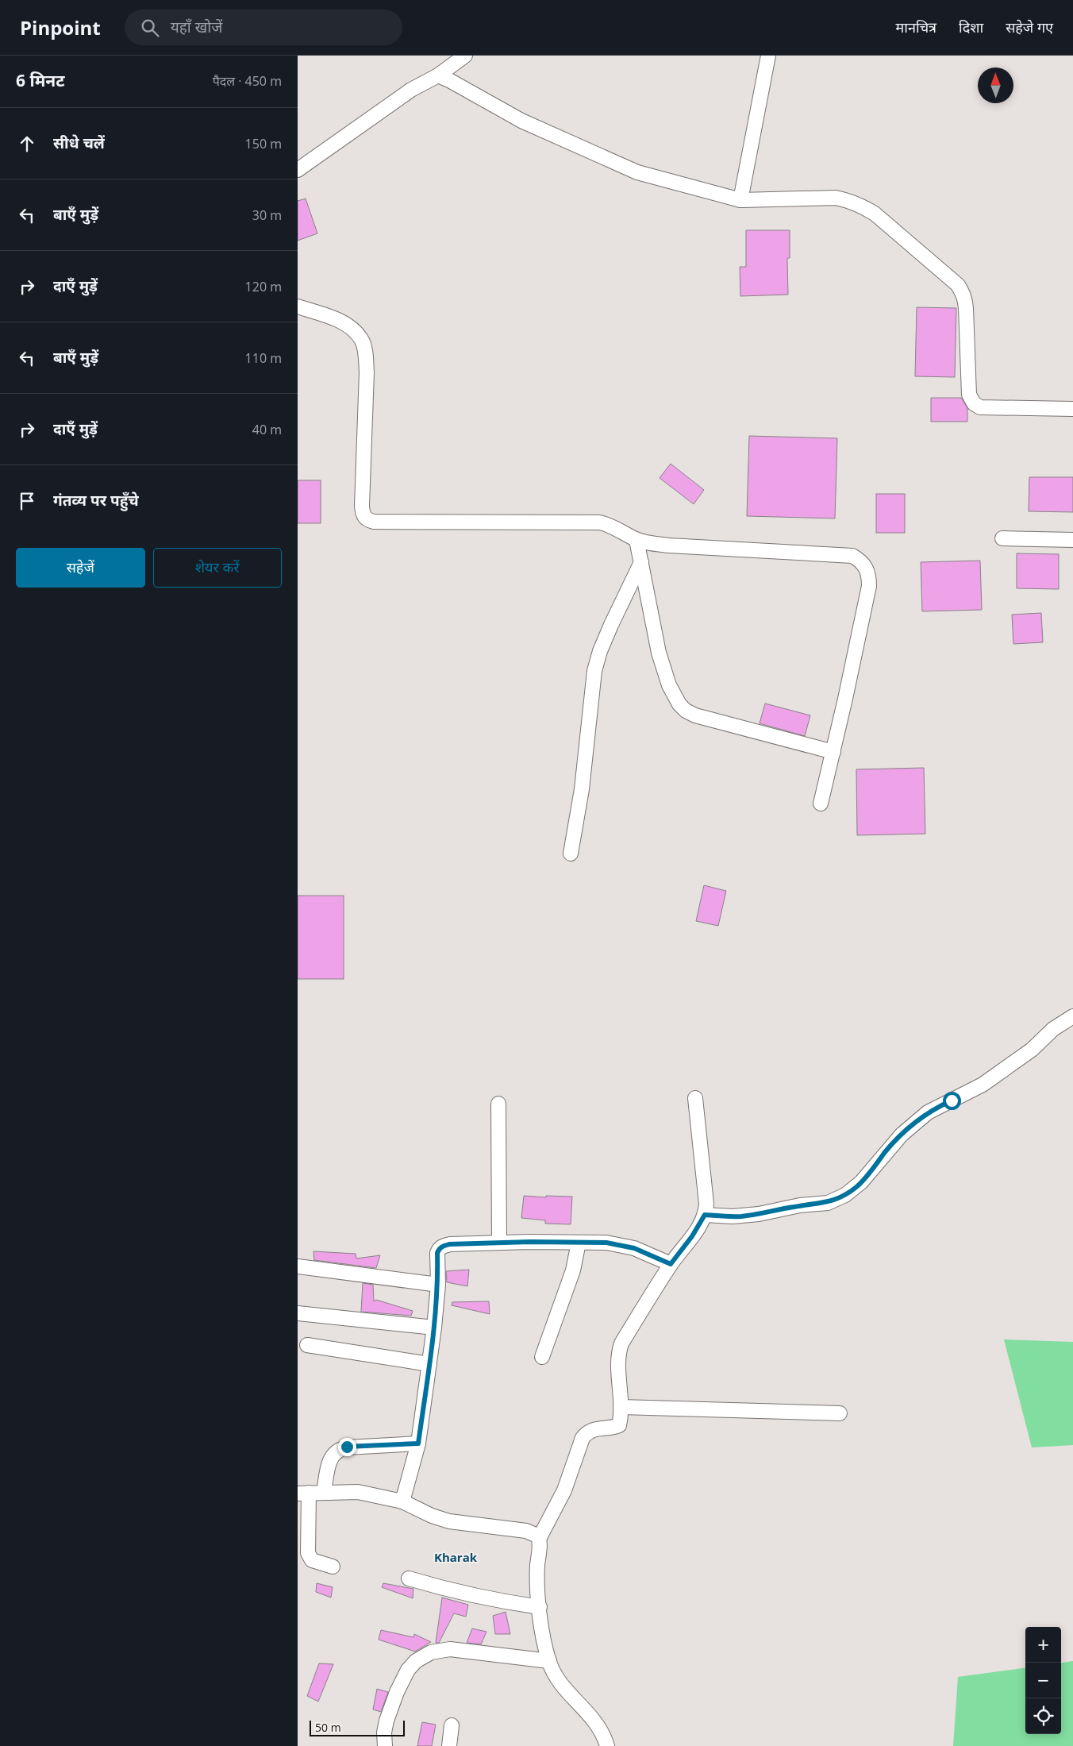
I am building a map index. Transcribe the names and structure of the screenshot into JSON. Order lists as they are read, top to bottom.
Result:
{
  "districts": ["Kharak"],
  "scale_bar": "50 m",
  "north": "top",
  "page": {
    "header": "Pinpoint",
    "search": "यहाँ खोजें",
    "nav": ["मानचित्र", "दिशा", "सहेजे गए"],
    "heading": ["6 मिनट", "पैदल · 450 m"],
    "list": [
      ["सीधे चलें", "150 m"],
      ["बाएँ मुड़ें", "30 m"],
      ["दाएँ मुड़ें", "120 m"],
      ["बाएँ मुड़ें", "110 m"],
      ["दाएँ मुड़ें", "40 m"],
      "गंतव्य पर पहुँचे"
    ],
    "buttons": ["सहेजें", "शेयर करें"],
    "map_buttons": ["+", "−"],
    "scale": "50 m"
  }
}
